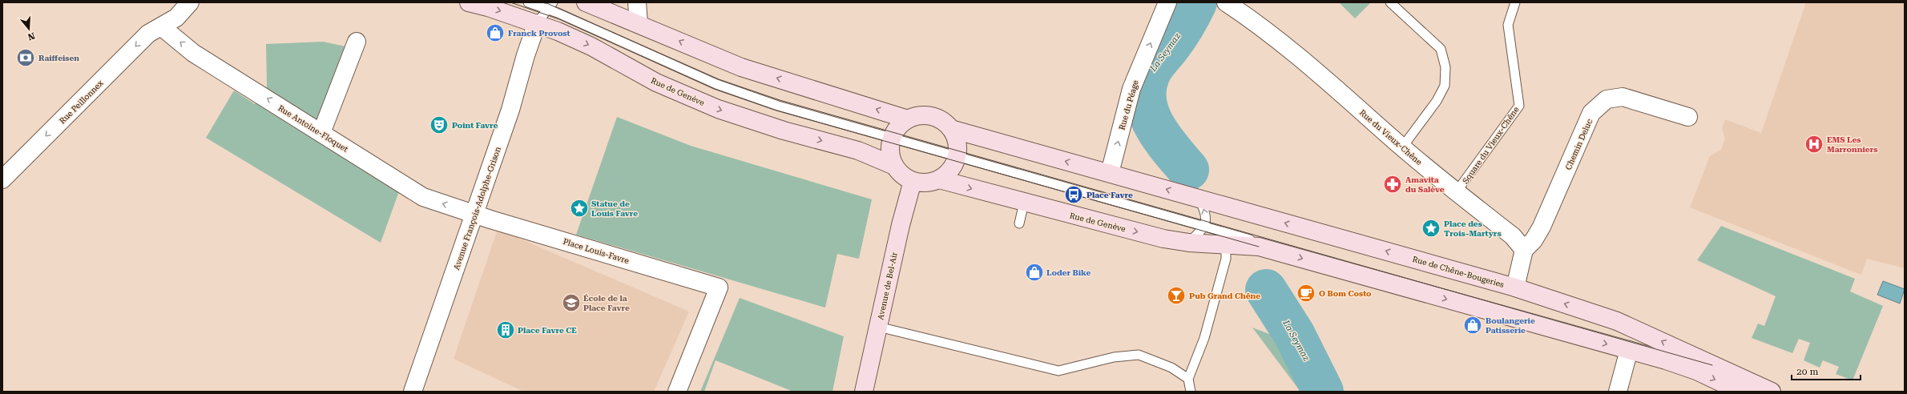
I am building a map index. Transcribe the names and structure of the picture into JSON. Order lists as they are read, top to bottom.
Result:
{
  "streets": {
    "main road": ["Rue de Genève", "Rue de Chêne-Bougeries", "Avenue de Bel-Air"],
    "street": [
      "Rue Peillonnex",
      "Rue du Péage",
      "Rue Antoine-Floquet",
      "Rue du Vieux-Chêne",
      "Chemin Deluc",
      "Avenue François-Adolphe-Grison",
      "Place Louis-Favre"
    ],
    "lane": ["Square du Vieux-Chêne"]
  },
  "crossings": [
    ["Rue de Genève", "Avenue François-Adolphe-Grison"],
    ["Rue de Genève", "Avenue de Bel-Air"],
    ["Rue Peillonnex", "Rue Antoine-Floquet"],
    ["Rue Antoine-Floquet", "Avenue François-Adolphe-Grison"],
    ["Rue Antoine-Floquet", "Place Louis-Favre"],
    ["Rue du Vieux-Chêne", "Chemin Deluc"],
    ["Rue du Vieux-Chêne", "Square du Vieux-Chêne"],
    ["Avenue François-Adolphe-Grison", "Place Louis-Favre"]
  ],
  "one_way": [
    "Rue Peillonnex",
    "Rue du Péage",
    "Rue Antoine-Floquet",
    "Rue de Chêne-Bougeries"
  ],
  "water": ["La Seymaz"],
  "places": {
    "shop": ["Franck Provost", "Loder Bike", "Boulangerie Patisserie"],
    "bank": ["Raiffeisen"],
    "theatre": ["Point Favre"],
    "hospital": ["EMS Les Marronniers"],
    "pharmacy": ["Amavita du Salève"],
    "bus stop": ["Place Favre"],
    "place": ["Statue de Louis Favre", "Place des Trois-Martyrs"],
    "cafe": ["O Bom Costo"],
    "bar": ["Pub Grand Chêne"],
    "school or university": ["École de la Place Favre"],
    "building": ["Place Favre CE"]
  },
  "scale_bar": "20 m",
  "north": "bottom"
}
